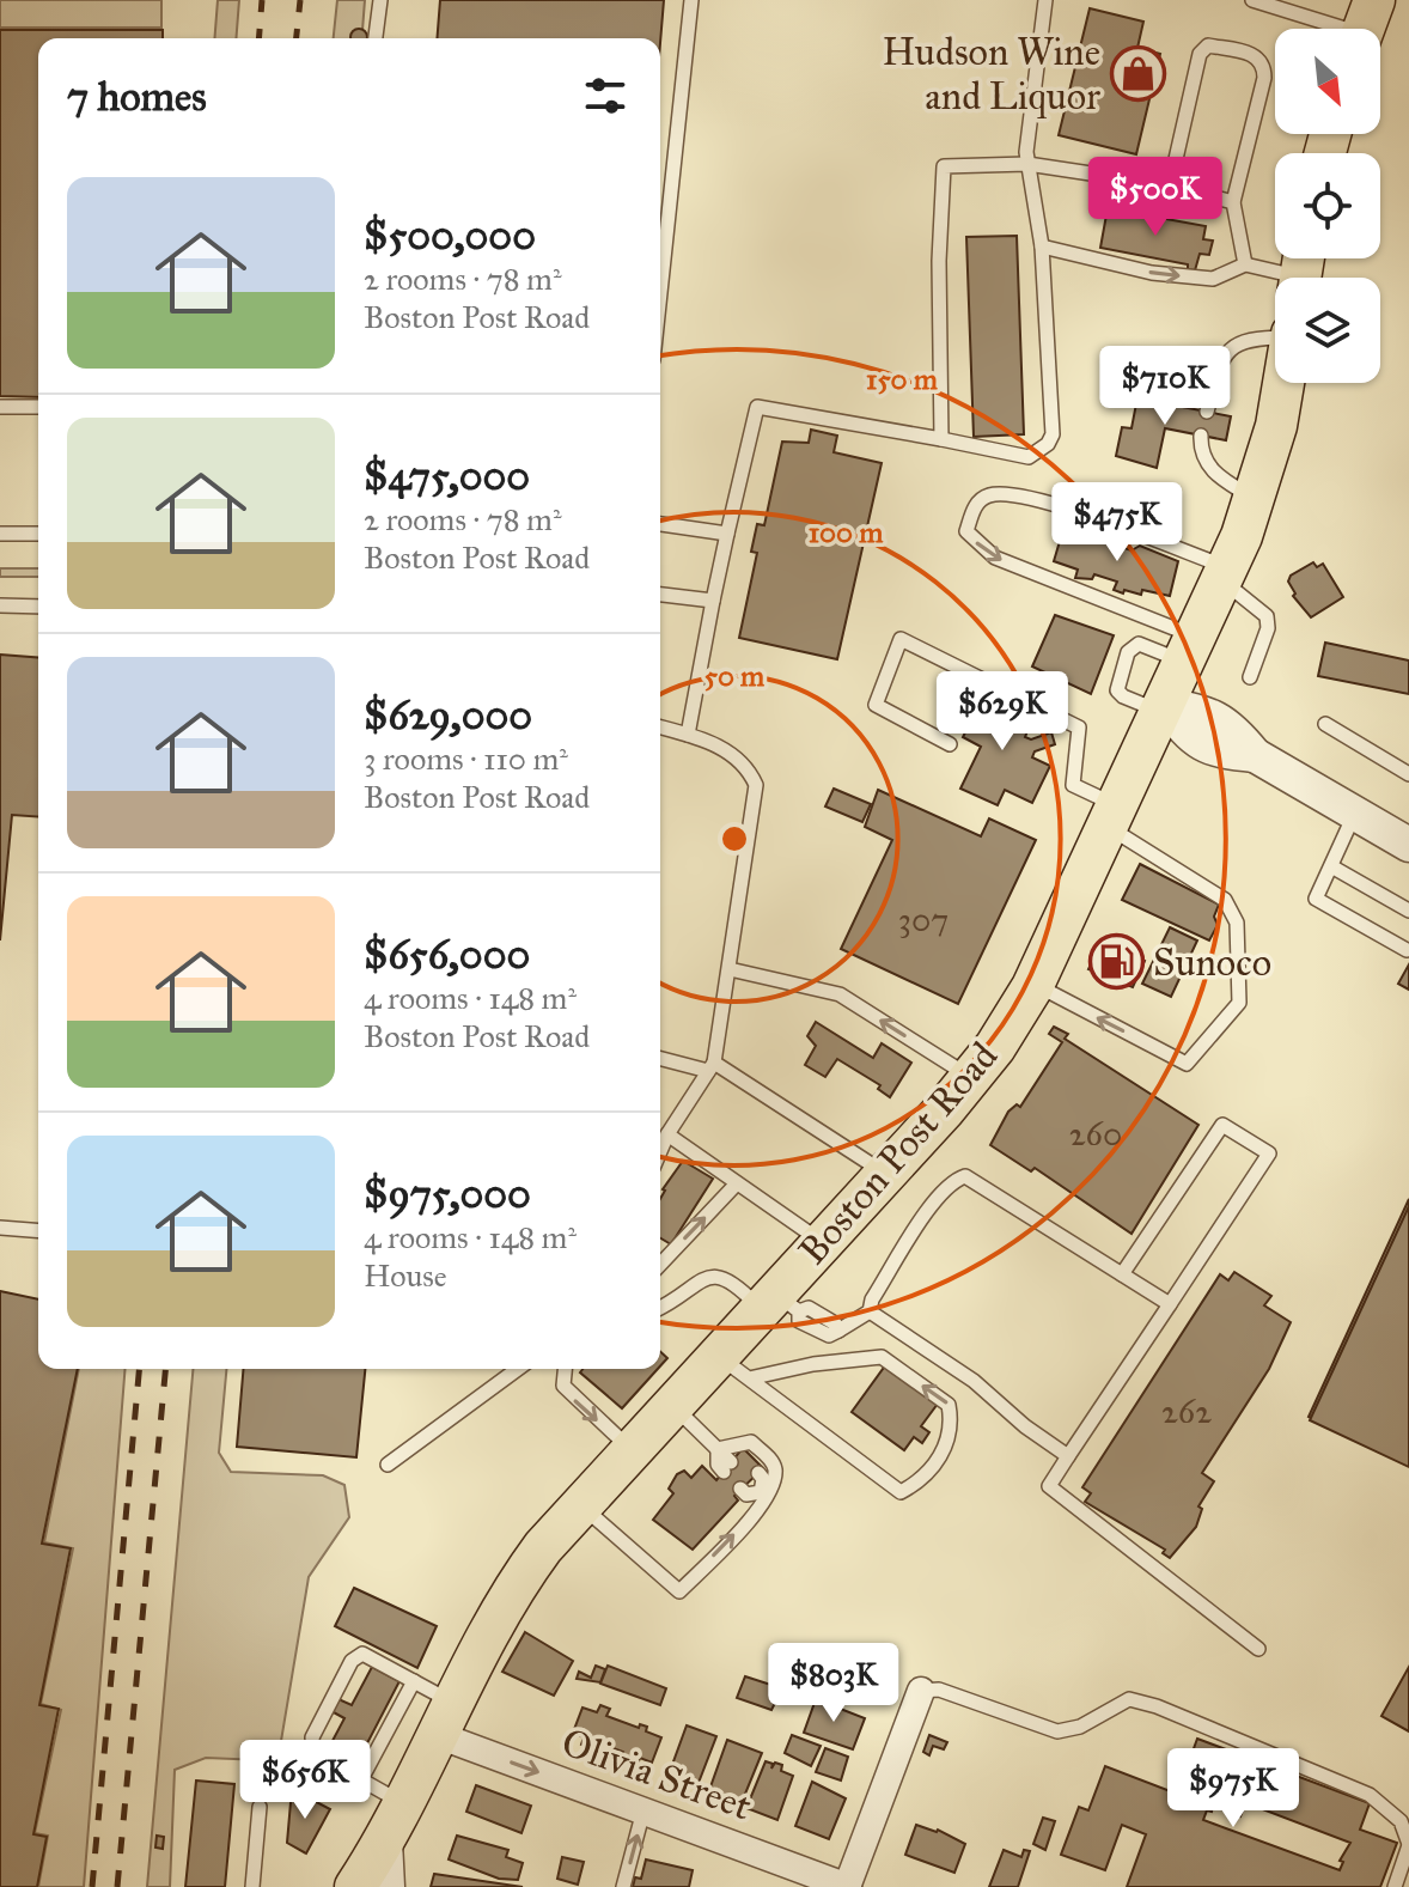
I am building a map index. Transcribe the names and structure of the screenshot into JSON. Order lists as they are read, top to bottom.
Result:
{
  "streets": {
    "main road": ["Boston Post Road"],
    "street": ["Olivia Street"]
  },
  "crossings": [
    ["Boston Post Road", "Olivia Street"]
  ],
  "one_way": ["Olivia Street"],
  "places": {
    "shop": ["Hudson Wine and Liquor"],
    "fuel station": ["Sunoco"]
  },
  "house_numbers": ["307", "260", "262"],
  "north": "bottom right",
  "page": {
    "heading": "7 homes",
    "list": [
      {
        "name": "$500,000",
        "note": "2 rooms · 78 m² · Boston Post Road"
      },
      {
        "name": "$475,000",
        "note": "2 rooms · 78 m² · Boston Post Road"
      },
      {
        "name": "$629,000",
        "note": "3 rooms · 110 m² · Boston Post Road"
      },
      {
        "name": "$656,000",
        "note": "4 rooms · 148 m² · Boston Post Road"
      },
      {
        "name": "$975,000",
        "note": "4 rooms · 148 m² · House"
      }
    ],
    "price": [
      "$500K",
      "$710K",
      "$475K",
      "$629K",
      "$803K",
      "$656K",
      "$975K"
    ]
  },
  "rings": ["150 m", "100 m", "50 m"]
}
